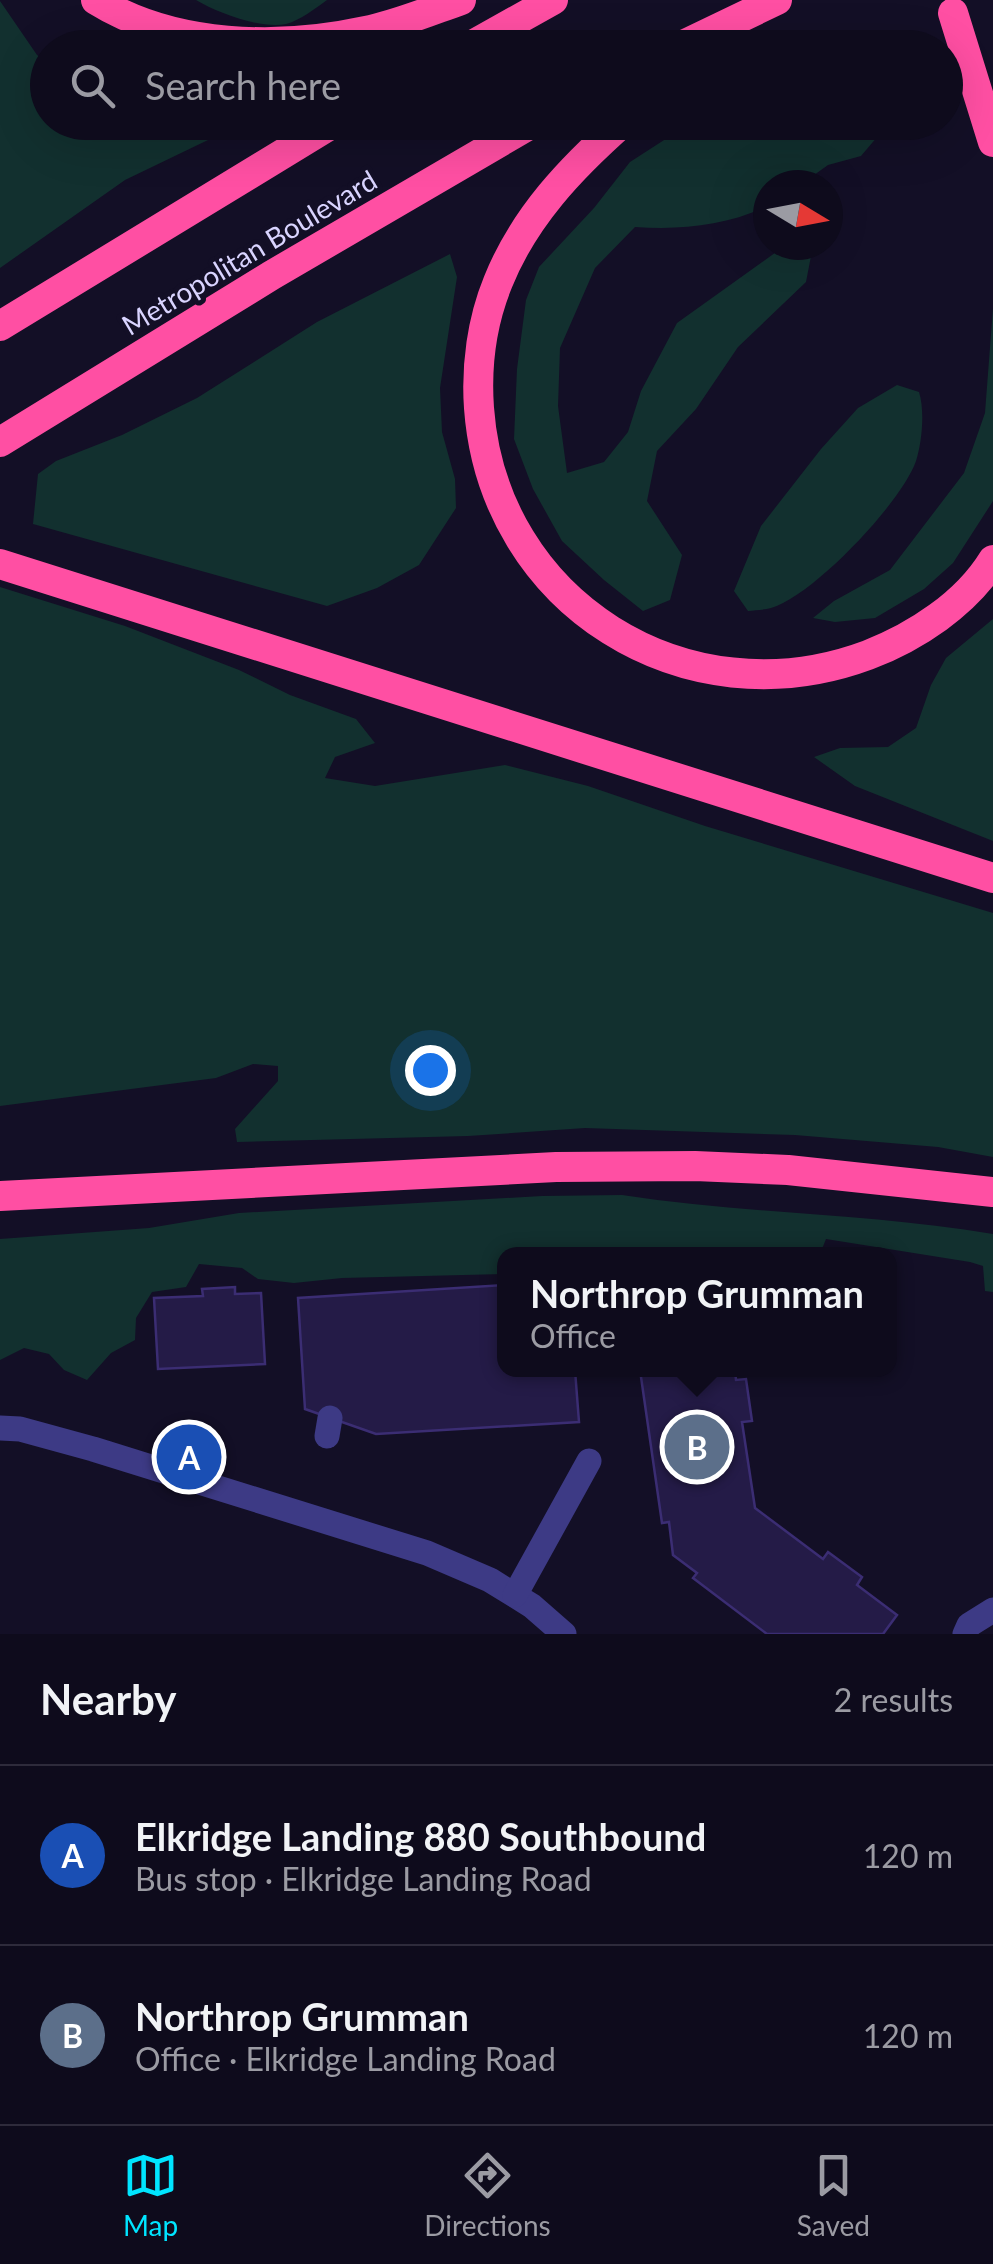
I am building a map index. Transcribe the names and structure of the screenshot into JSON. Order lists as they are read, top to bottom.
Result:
{
  "streets": {
    "highway": ["Metropolitan Boulevard"]
  },
  "north": "right",
  "page": {
    "search": "Search here",
    "popup": ["Northrop Grumman", "Office"],
    "pins": ["B", "A"],
    "heading": ["Nearby", "2 results"],
    "list": [
      {
        "mark": "A",
        "name": "Elkridge Landing 880 Southbound",
        "note": "Bus stop · Elkridge Landing Road",
        "value": "120 m"
      },
      {
        "mark": "B",
        "name": "Northrop Grumman",
        "note": "Office · Elkridge Landing Road",
        "value": "120 m"
      }
    ],
    "nav": ["Map", "Directions", "Saved"]
  }
}
